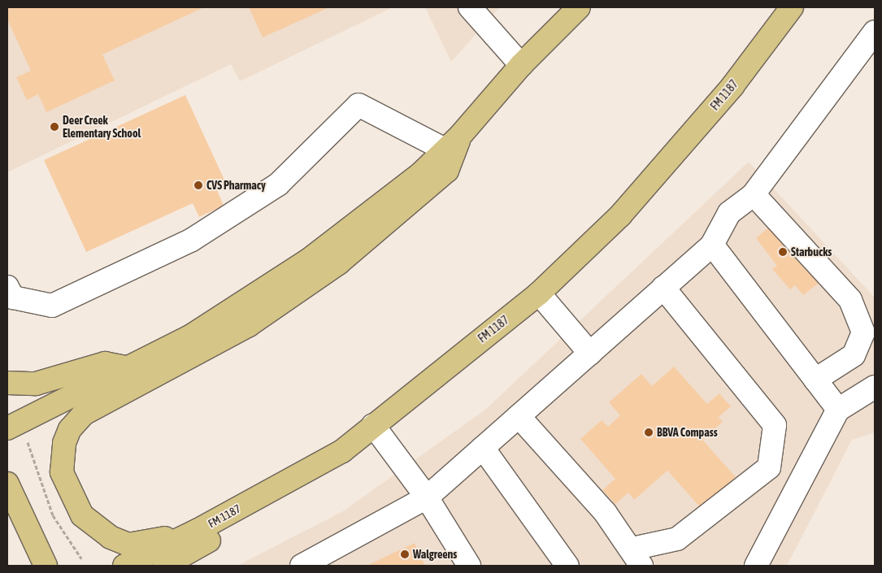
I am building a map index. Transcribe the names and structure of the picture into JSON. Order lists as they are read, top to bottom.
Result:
{
  "streets": {
    "main road": ["FM 1187"]
  },
  "places": [
    "Deer Creek Elementary School",
    "CVS Pharmacy",
    "Starbucks",
    "BBVA Compass",
    "Walgreens"
  ]
}
